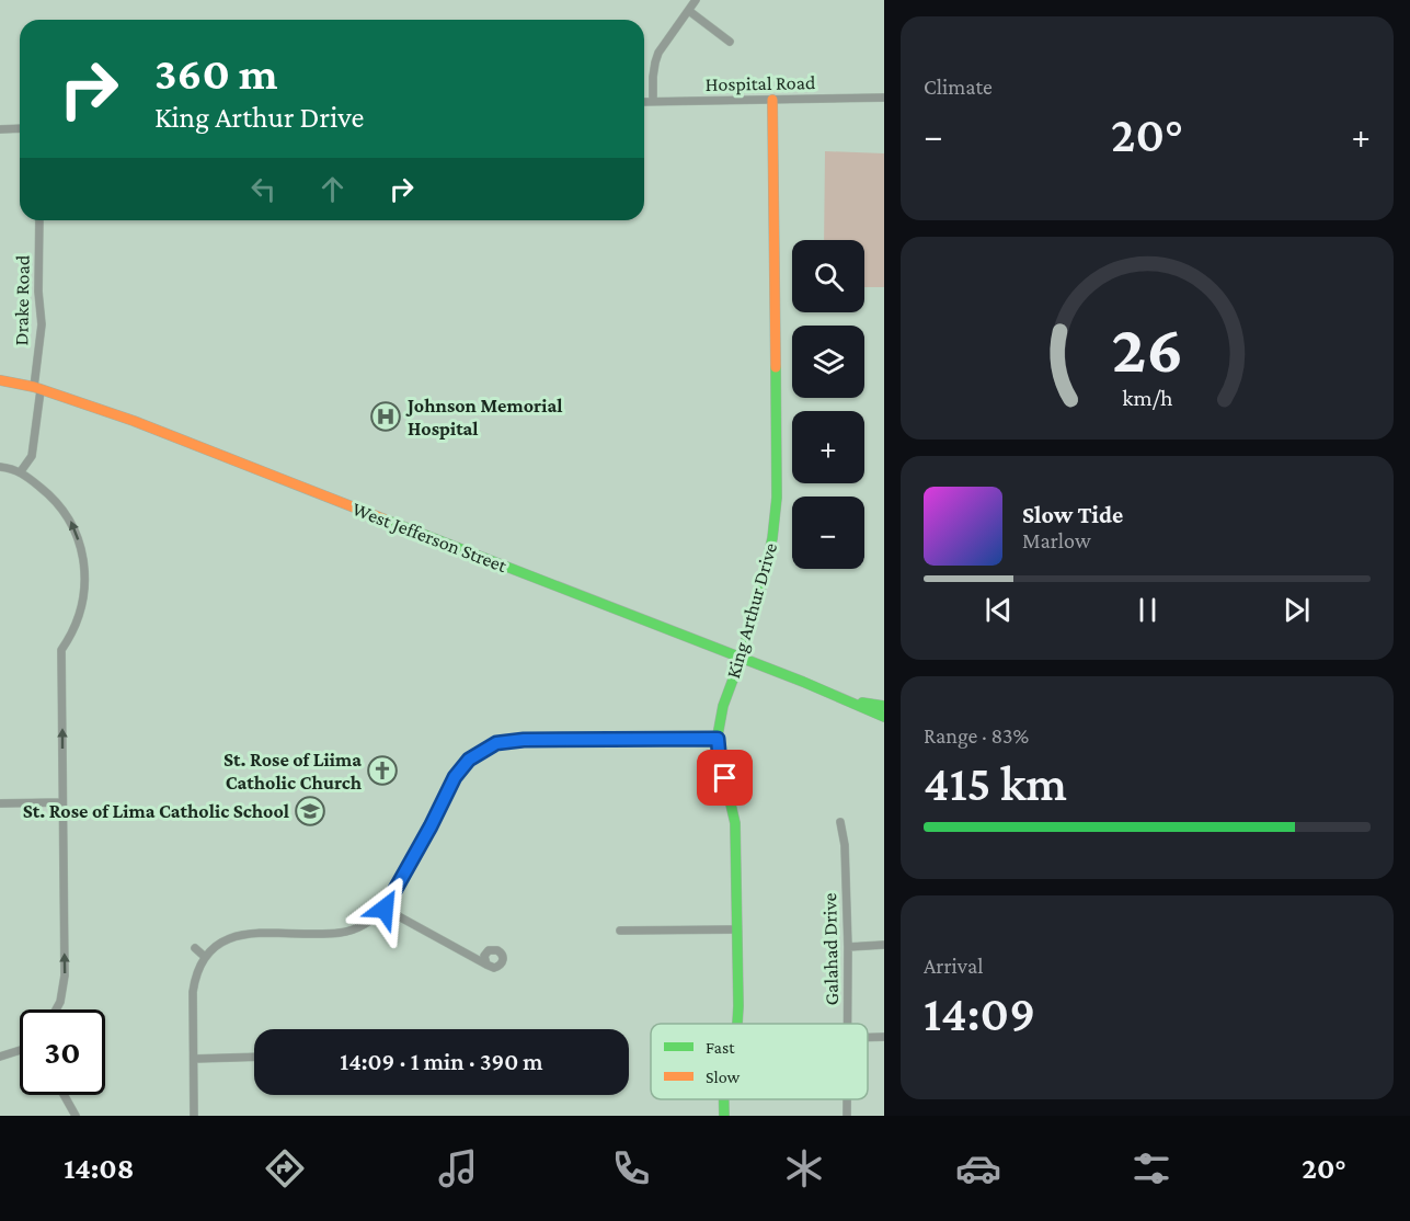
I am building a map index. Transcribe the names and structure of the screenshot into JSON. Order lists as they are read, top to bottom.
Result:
{
  "streets": {
    "street": [
      "Hospital Road",
      "Drake Road",
      "West Jefferson Street",
      "King Arthur Drive",
      "Galahad Drive"
    ]
  },
  "crossings": [
    ["Hospital Road", "King Arthur Drive"],
    ["Drake Road", "West Jefferson Street"],
    ["West Jefferson Street", "King Arthur Drive"]
  ],
  "places": {
    "hospital": ["Johnson Memorial Hospital"],
    "church": ["St. Rose of Liima Catholic Church"],
    "school or university": ["St. Rose of Lima Catholic School"]
  },
  "legend": ["Fast", "Slow"],
  "page": {
    "tile": [
      "Climate",
      ["Range · 83%", "415 km"],
      ["Arrival", "14:09"]
    ],
    "turn": ["360 m", "King Arthur Drive"],
    "heat": ["−", "20°", "+"],
    "map_buttons": ["+", "−"],
    "song": ["Slow Tide", "Marlow"],
    "limit": "30",
    "trip": "14:09 · 1 min · 390 m",
    "tabs": ["14:08", "20°"],
    "gauge": ["26", "km/h"]
  }
}
